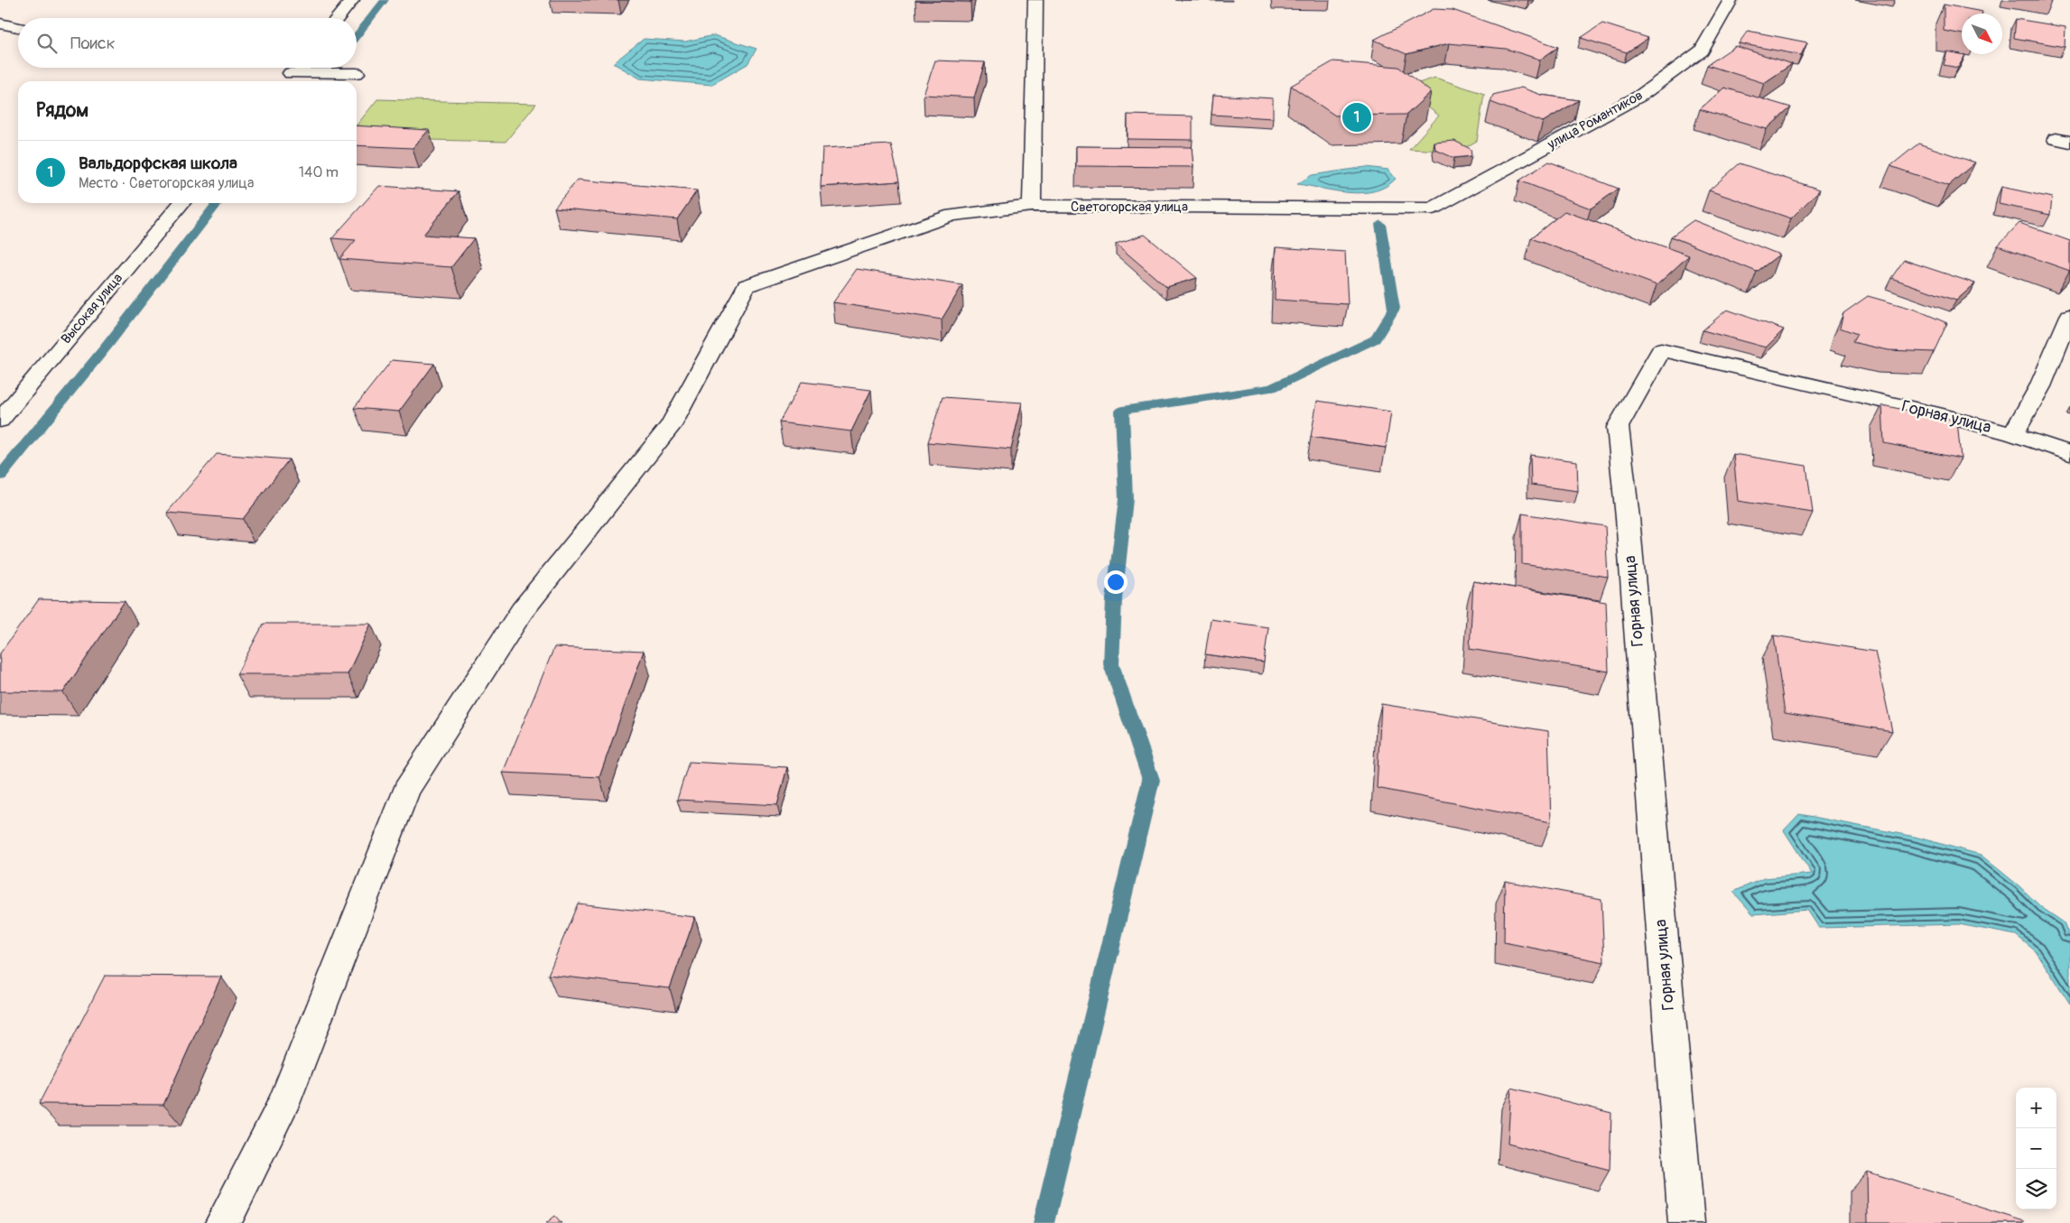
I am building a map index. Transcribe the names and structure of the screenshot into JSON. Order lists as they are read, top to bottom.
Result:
{
  "streets": {
    "street": [
      "улица Романтиков",
      "Светогорская улица",
      "Высокая улица",
      "Горная улица"
    ]
  },
  "crossings": [
    ["улица Романтиков", "Светогорская улица"]
  ],
  "north": "bottom right",
  "page": {
    "search": "Поиск",
    "heading": "Рядом",
    "pins": "1",
    "list": [
      {
        "mark": "1",
        "name": "Вальдорфская школа",
        "note": "Место · Светогорская улица",
        "value": "140 m"
      }
    ],
    "map_buttons": ["+", "−"]
  }
}
